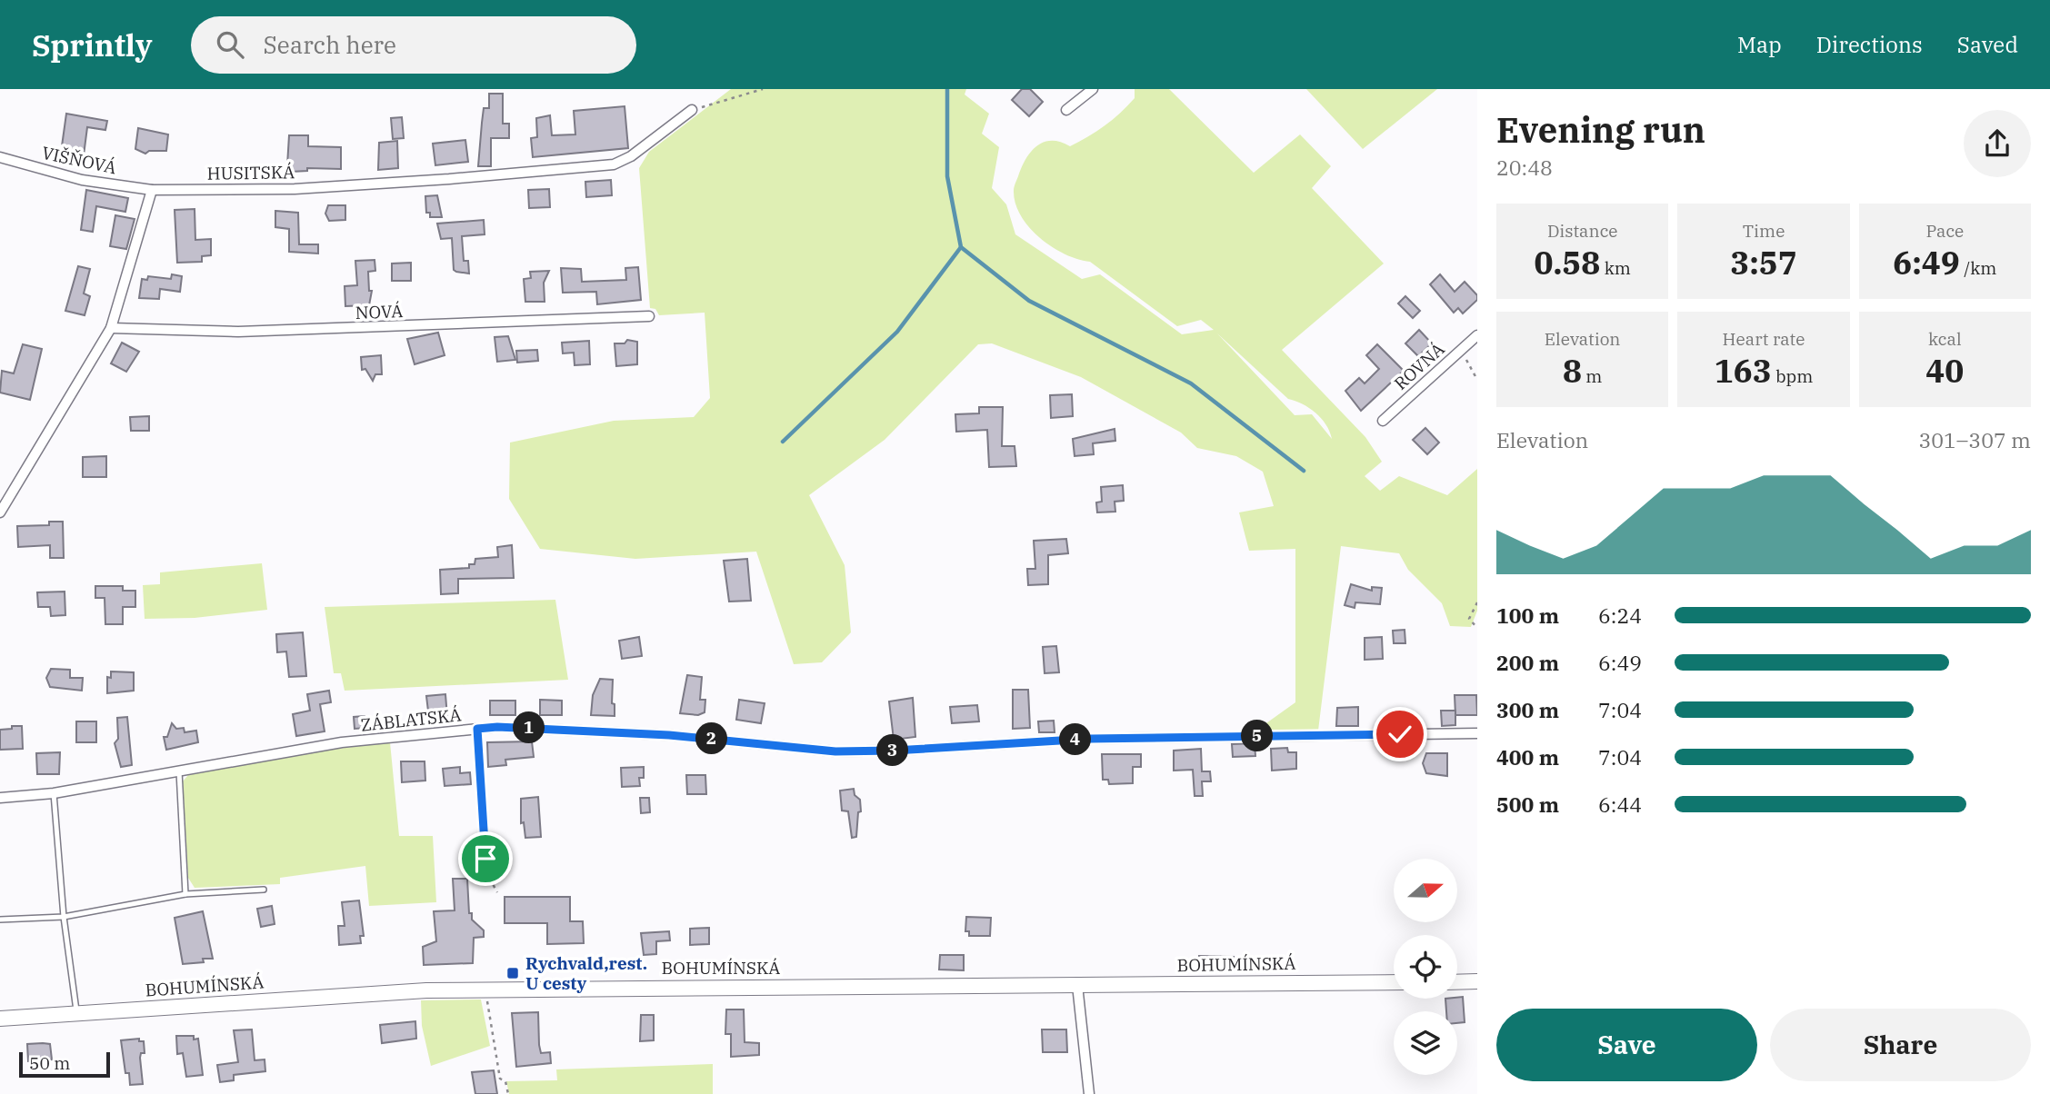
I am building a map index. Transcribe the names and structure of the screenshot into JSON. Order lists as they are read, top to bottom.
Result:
{
  "streets": {
    "main road": ["BOHUMÍNSKÁ"],
    "street": [
      "VIŠŇOVÁ",
      "HUSITSKÁ",
      "NOVÁ",
      "ROVNÁ",
      "ZÁBLATSKÁ"
    ]
  },
  "crossings": [
    ["VIŠŇOVÁ", "HUSITSKÁ"]
  ],
  "places": {
    "transit": ["Rychvald,rest. U cesty"]
  },
  "scale_bar": "50 m",
  "north": "right",
  "page": {
    "header": "Sprintly",
    "search": "Search here",
    "nav": ["Map", "Directions", "Saved"],
    "heading": ["Evening run", "20:48"],
    "stats": [
      ["Distance", "0.58 km"],
      ["Time", "3:57"],
      ["Pace", "6:49 /km"],
      ["Elevation", "8 m"],
      ["Heart rate", "163 bpm"],
      ["kcal", "40"]
    ],
    "chart": ["Elevation", "301–307 m"],
    "list": [
      {
        "name": "100 m",
        "note": "6:24"
      },
      {
        "name": "200 m",
        "note": "6:49"
      },
      {
        "name": "300 m",
        "note": "7:04"
      },
      {
        "name": "400 m",
        "note": "7:04"
      },
      {
        "name": "500 m",
        "note": "6:44"
      }
    ],
    "pins": [
      "1",
      "5",
      "2",
      "4",
      "3"
    ],
    "buttons": ["Save", "Share"],
    "scale": "50 m"
  }
}
